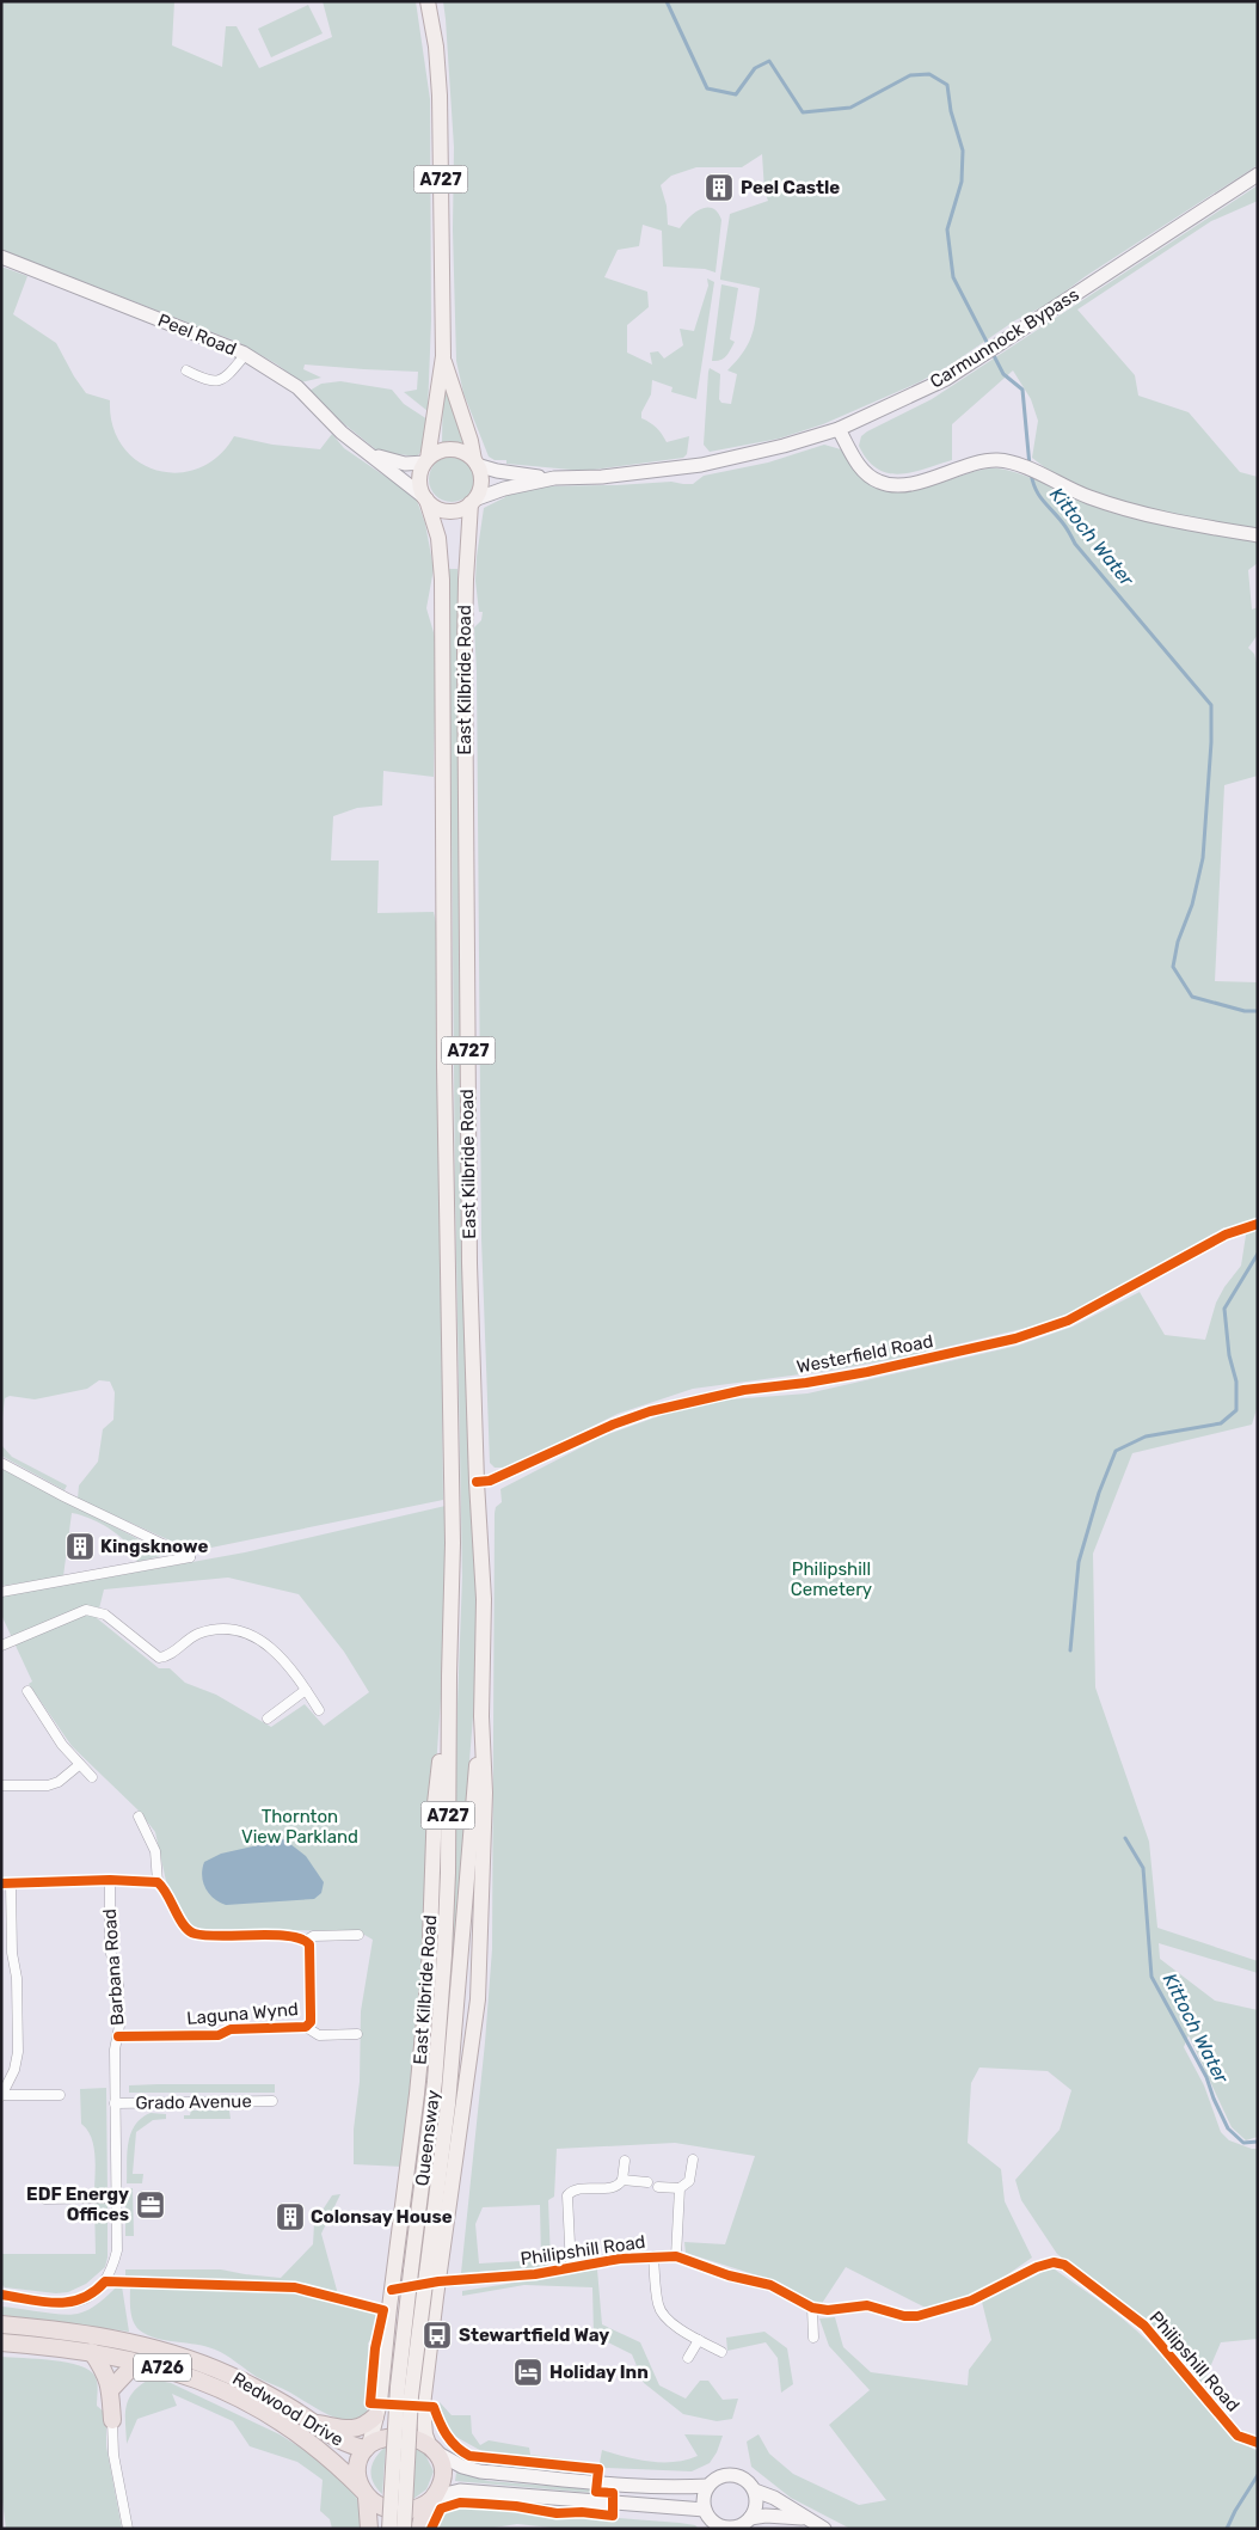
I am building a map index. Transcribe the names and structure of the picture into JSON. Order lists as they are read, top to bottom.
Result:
{
  "streets": {
    "highway": ["A726", "Redwood Drive"],
    "main road": ["A727", "East Kilbride Road", "Queensway"],
    "street": [
      "Peel Road",
      "Carmunnock Bypass",
      "Westerfield Road",
      "Barbana Road",
      "Laguna Wynd",
      "Grado Avenue",
      "Philipshill Road"
    ]
  },
  "crossings": [
    ["A727", "Peel Road"],
    ["A727", "Carmunnock Bypass"],
    ["A727", "East Kilbride Road"],
    ["Peel Road", "Carmunnock Bypass"],
    ["Peel Road", "East Kilbride Road"],
    ["Carmunnock Bypass", "East Kilbride Road"],
    ["East Kilbride Road", "Westerfield Road"],
    ["East Kilbride Road", "Queensway"],
    ["East Kilbride Road", "Philipshill Road"],
    ["East Kilbride Road", "A726"],
    ["East Kilbride Road", "Redwood Drive"],
    ["Barbana Road", "Laguna Wynd"],
    ["Barbana Road", "Grado Avenue"],
    ["A726", "Redwood Drive"]
  ],
  "water": ["Kittoch Water"],
  "parks": ["Philipshill Cemetery", "Thornton View Parkland"],
  "places": {
    "building": ["Peel Castle", "Kingsknowe", "Colonsay House"],
    "office": ["EDF Energy Offices"],
    "bus stop": ["Stewartfield Way"],
    "hotel": ["Holiday Inn"]
  }
}
